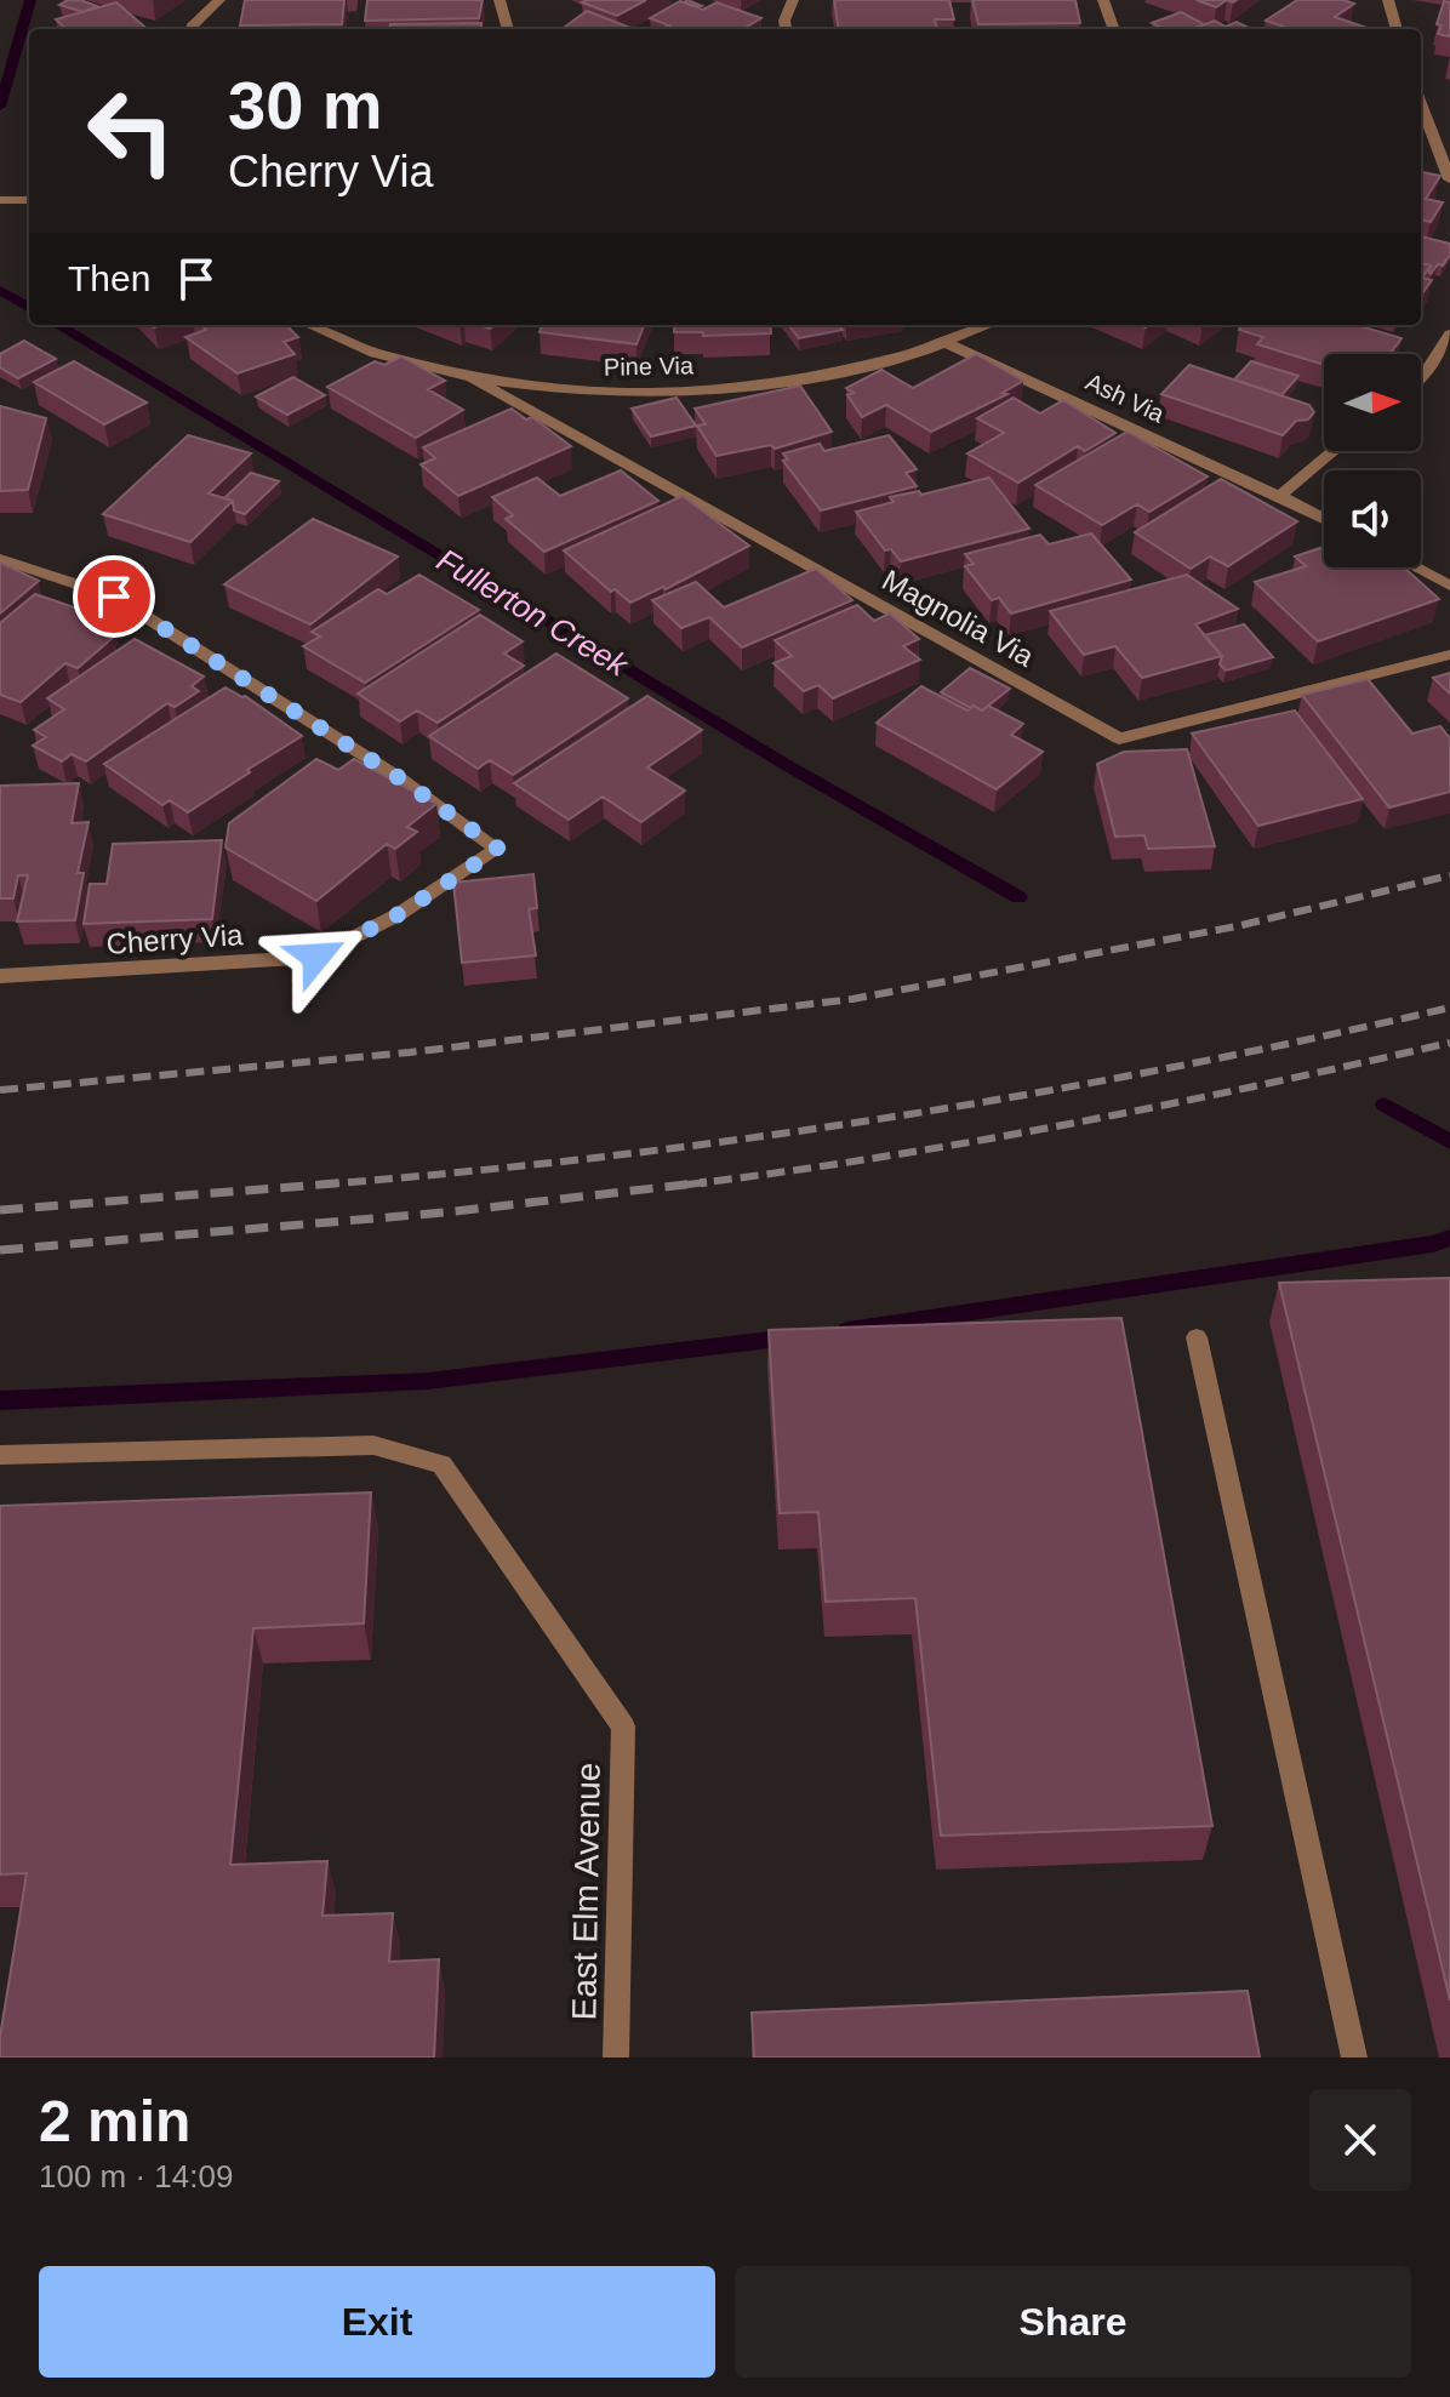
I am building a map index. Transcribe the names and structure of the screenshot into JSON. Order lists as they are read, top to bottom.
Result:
{
  "streets": {
    "street": [
      "Pine Via",
      "Ash Via",
      "Magnolia Via",
      "Cherry Via",
      "East Elm Avenue"
    ]
  },
  "crossings": [
    ["Pine Via", "Ash Via"],
    ["Pine Via", "Magnolia Via"]
  ],
  "water": ["Fullerton Creek"],
  "north": "right",
  "page": {
    "turn": ["30 m", "Cherry Via"],
    "then": "Then",
    "heading": ["2 min", "100 m · 14:09"],
    "buttons": ["Exit", "Share"]
  }
}
